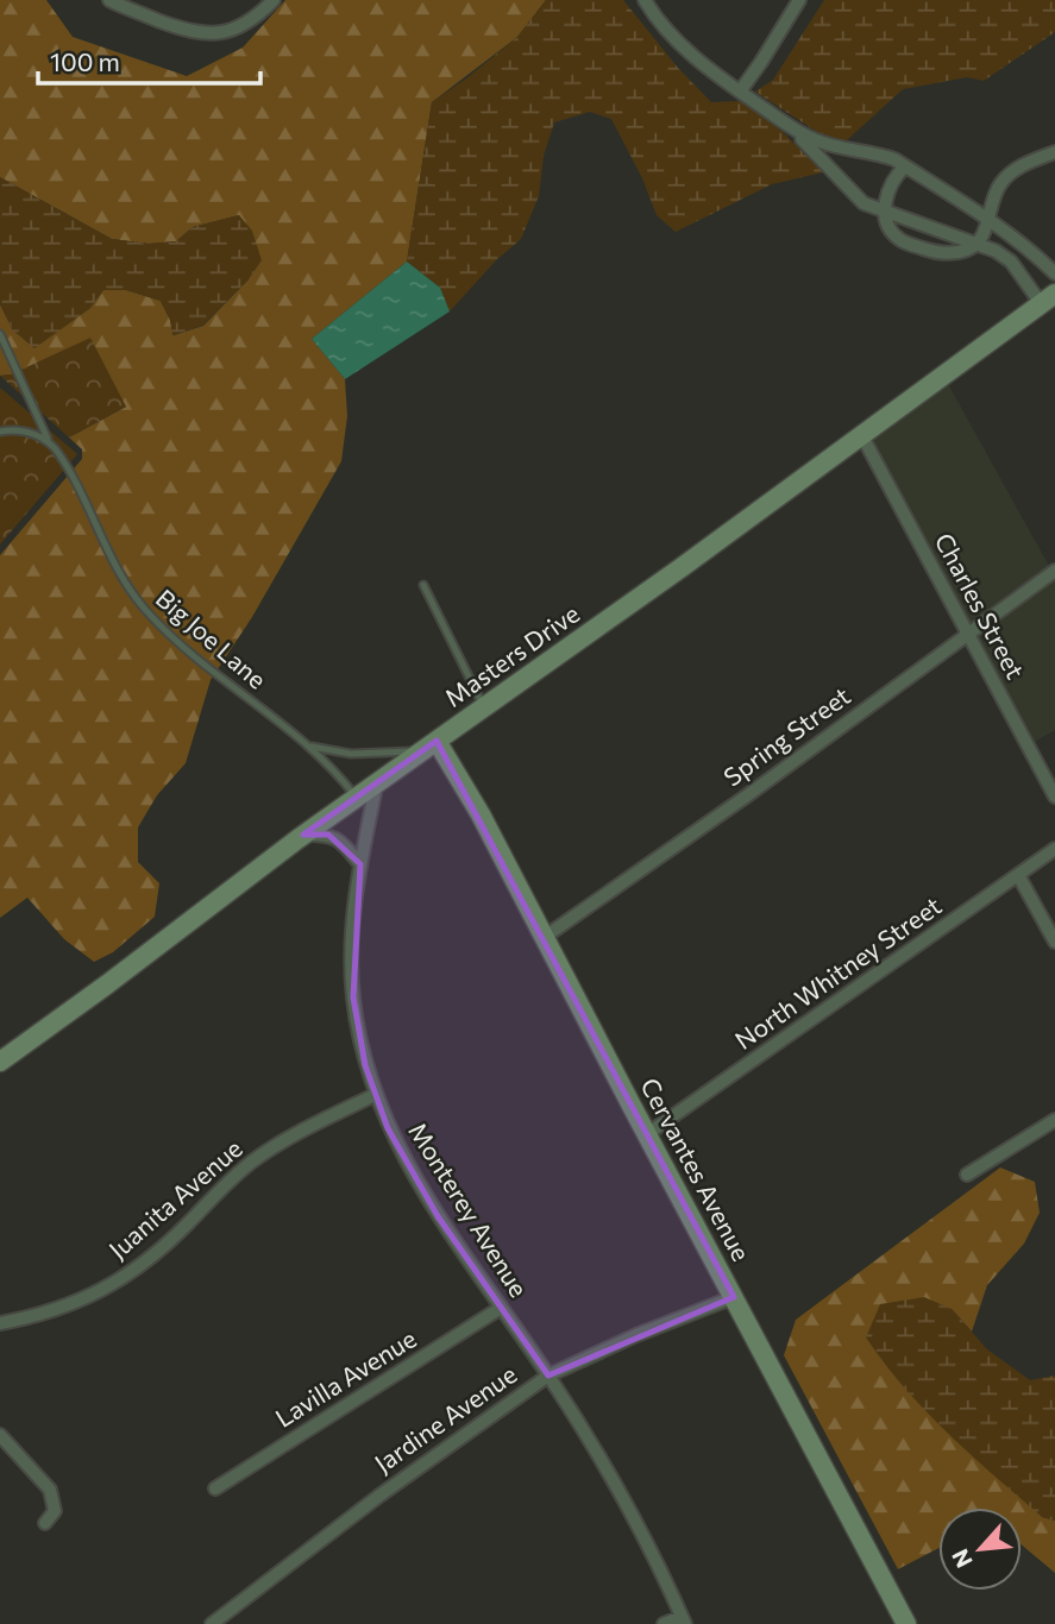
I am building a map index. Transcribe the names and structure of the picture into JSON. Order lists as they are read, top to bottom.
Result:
{
  "streets": {
    "street": [
      "Charles Street",
      "Masters Drive",
      "Spring Street",
      "North Whitney Street",
      "Cervantes Avenue",
      "Juanita Avenue",
      "Monterey Avenue",
      "Lavilla Avenue",
      "Jardine Avenue"
    ],
    "lane": ["Big Joe Lane"]
  },
  "crossings": [
    ["Charles Street", "Masters Drive"],
    ["Charles Street", "Spring Street"],
    ["Big Joe Lane", "Masters Drive"],
    ["Masters Drive", "Cervantes Avenue"],
    ["Masters Drive", "Monterey Avenue"],
    ["Spring Street", "Cervantes Avenue"],
    ["North Whitney Street", "Cervantes Avenue"],
    ["Cervantes Avenue", "Jardine Avenue"],
    ["Juanita Avenue", "Monterey Avenue"],
    ["Monterey Avenue", "Lavilla Avenue"],
    ["Monterey Avenue", "Jardine Avenue"]
  ],
  "scale_bar": "100 m",
  "north": "bottom left"
}
